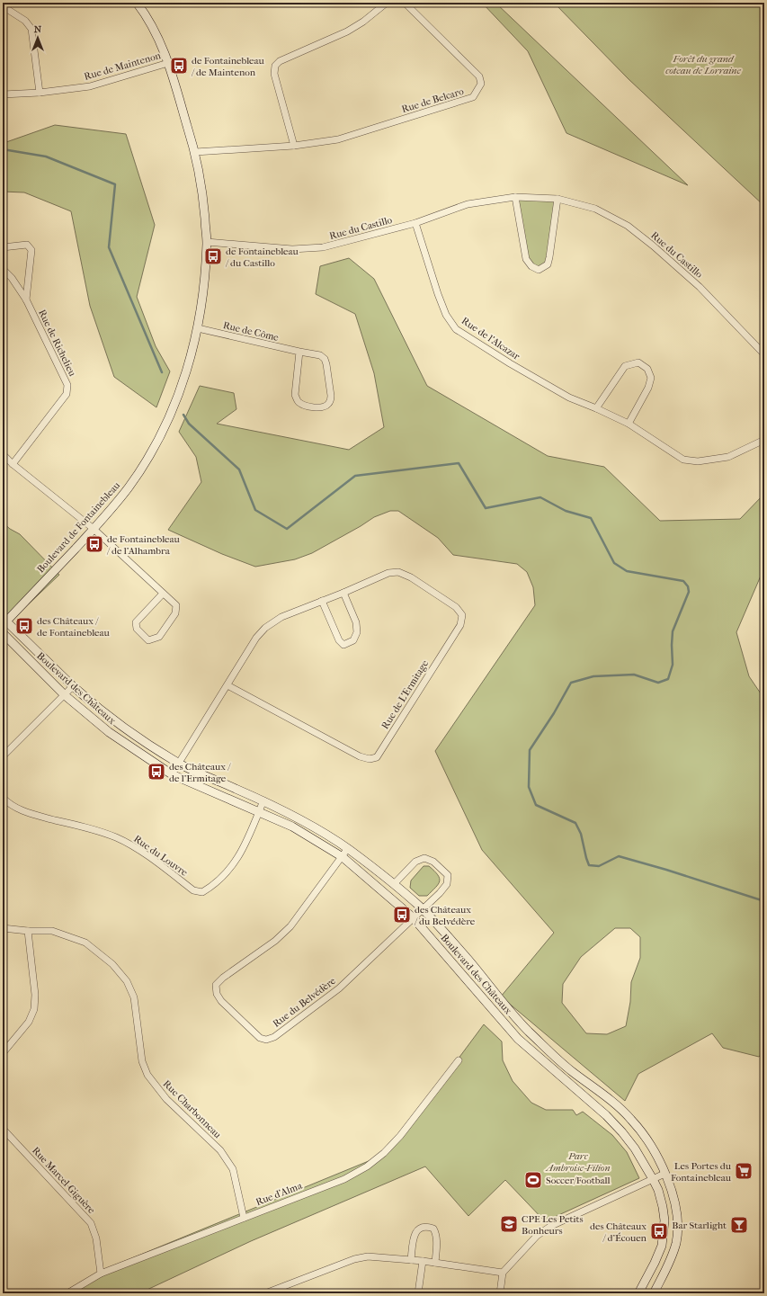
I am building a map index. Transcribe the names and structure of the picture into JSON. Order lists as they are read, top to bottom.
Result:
{
  "streets": {
    "street": [
      "Rue de Maintenon",
      "Rue de Belcaro",
      "Rue du Castillo",
      "Rue de Côme",
      "Rue de l'Alcazar",
      "Rue de Richelieu",
      "Boulevard de Fontainebleau",
      "Boulevard des Châteaux",
      "Rue de L'Ermitage",
      "Rue du Louvre",
      "Rue du Belvédère",
      "Rue Charbonneau",
      "Rue Marcel-Giguère",
      "Rue d'Alma"
    ]
  },
  "crossings": [
    ["Rue de Maintenon", "Boulevard de Fontainebleau"],
    ["Rue de Belcaro", "Boulevard de Fontainebleau"],
    ["Rue du Castillo", "Rue de l'Alcazar"],
    ["Rue du Castillo", "Boulevard de Fontainebleau"],
    ["Rue de Côme", "Boulevard de Fontainebleau"],
    ["Boulevard de Fontainebleau", "Boulevard des Châteaux"],
    ["Boulevard des Châteaux", "Rue de L'Ermitage"],
    ["Boulevard des Châteaux", "Rue du Louvre"],
    ["Boulevard des Châteaux", "Rue du Belvédère"],
    ["Rue Charbonneau", "Rue d'Alma"],
    ["Rue Marcel-Giguère", "Rue d'Alma"]
  ],
  "parks": ["Forêt du grand coteau de Lorraine", "Parc Ambroise-Filion"],
  "places": {
    "bus stop": [
      "de Fontainebleau / de Maintenon",
      "de Fontainebleau / du Castillo",
      "de Fontainebleau / de l'Alhambra",
      "des Châteaux / de Fontainebleau",
      "des Châteaux / de l'Ermitage",
      "des Châteaux / du Belvédère",
      "des Châteaux / d'Écouen"
    ],
    "supermarket": ["Les Portes du Fontainebleau"],
    "sports": ["Soccer/Football"],
    "school or university": ["CPE Les Petits Bonheurs"],
    "bar": ["Bar Starlight"]
  },
  "north": "top"
}
